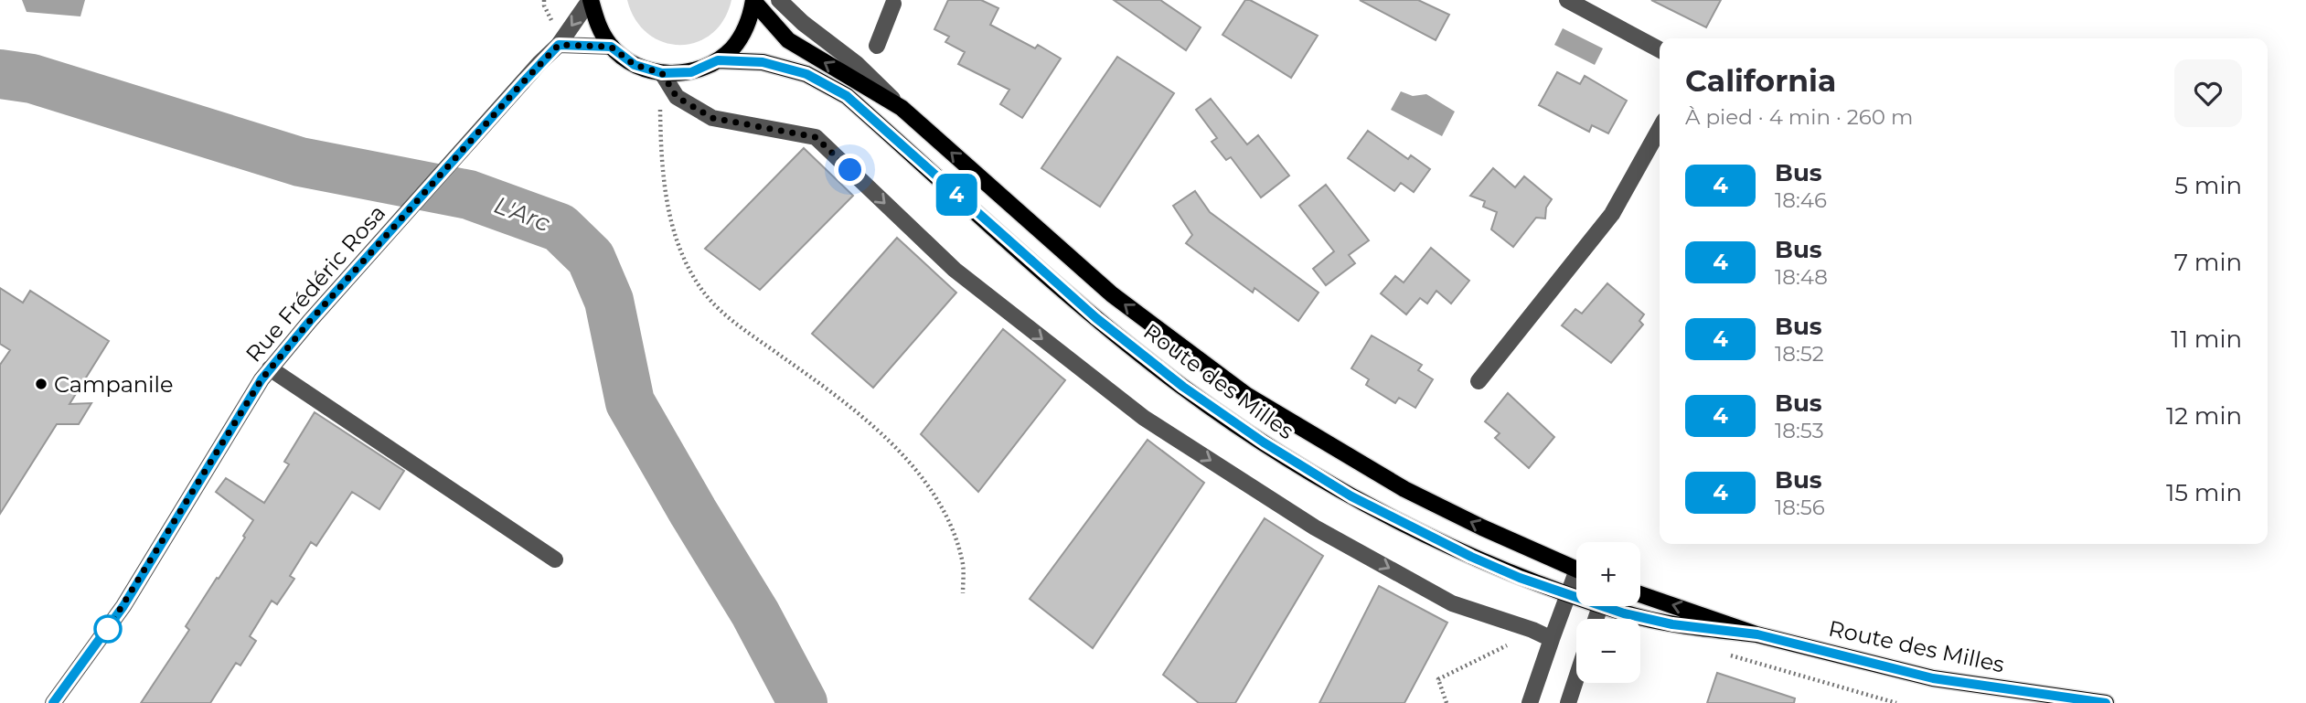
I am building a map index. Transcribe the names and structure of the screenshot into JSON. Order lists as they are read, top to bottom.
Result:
{
  "streets": {
    "main road": ["Route des Milles"],
    "street": ["Rue Frédéric Rosa"]
  },
  "water": ["L'Arc"],
  "places": ["Campanile"],
  "lines": ["bus line 4"],
  "page": {
    "on_map": "4",
    "heading": ["California", "À pied · 4 min · 260 m"],
    "list": [
      {
        "mark": "4",
        "name": "Bus",
        "note": "18:46",
        "value": "5 min"
      },
      {
        "mark": "4",
        "name": "Bus",
        "note": "18:48",
        "value": "7 min"
      },
      {
        "mark": "4",
        "name": "Bus",
        "note": "18:52",
        "value": "11 min"
      },
      {
        "mark": "4",
        "name": "Bus",
        "note": "18:53",
        "value": "12 min"
      },
      {
        "mark": "4",
        "name": "Bus",
        "note": "18:56",
        "value": "15 min"
      }
    ],
    "map_buttons": ["+", "−"]
  }
}
